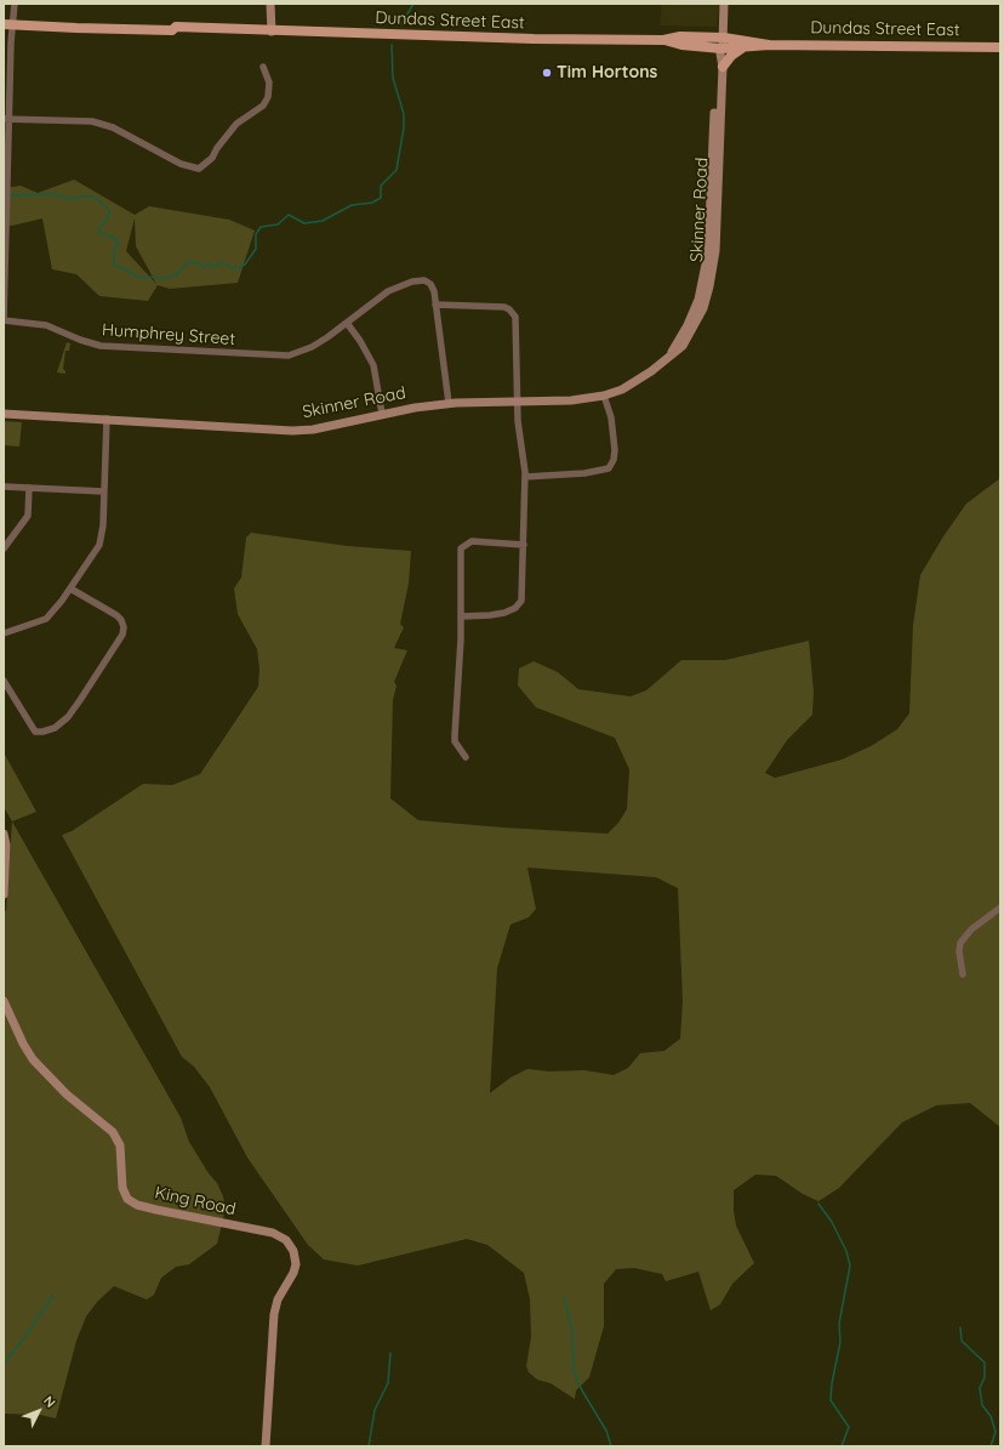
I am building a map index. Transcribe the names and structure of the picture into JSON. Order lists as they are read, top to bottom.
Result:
{
  "streets": {
    "main road": ["Dundas Street East"],
    "street": ["Skinner Road", "Humphrey Street", "King Road"]
  },
  "crossings": [
    ["Dundas Street East", "Skinner Road"]
  ],
  "places": ["Tim Hortons"],
  "north": "top right"
}
